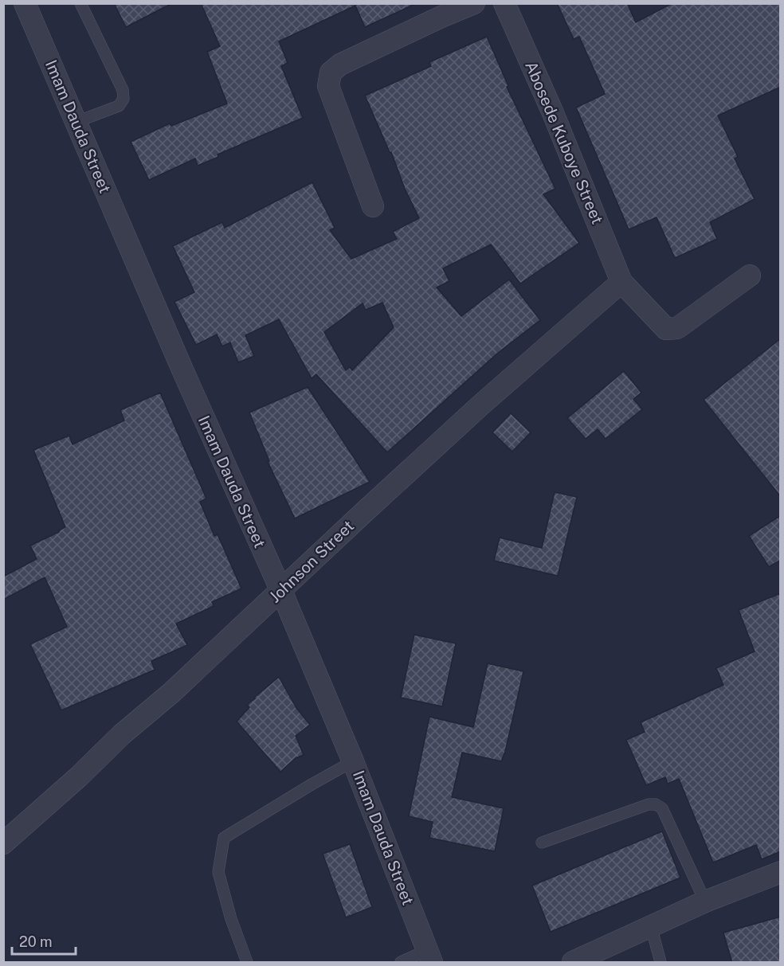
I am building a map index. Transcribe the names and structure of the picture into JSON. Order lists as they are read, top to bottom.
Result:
{
  "streets": {
    "street": ["Imam Dauda Street", "Abosede Kuboye Street", "Johnson Street"]
  },
  "crossings": [
    ["Imam Dauda Street", "Johnson Street"],
    ["Abosede Kuboye Street", "Johnson Street"]
  ],
  "scale_bar": "20 m"
}
